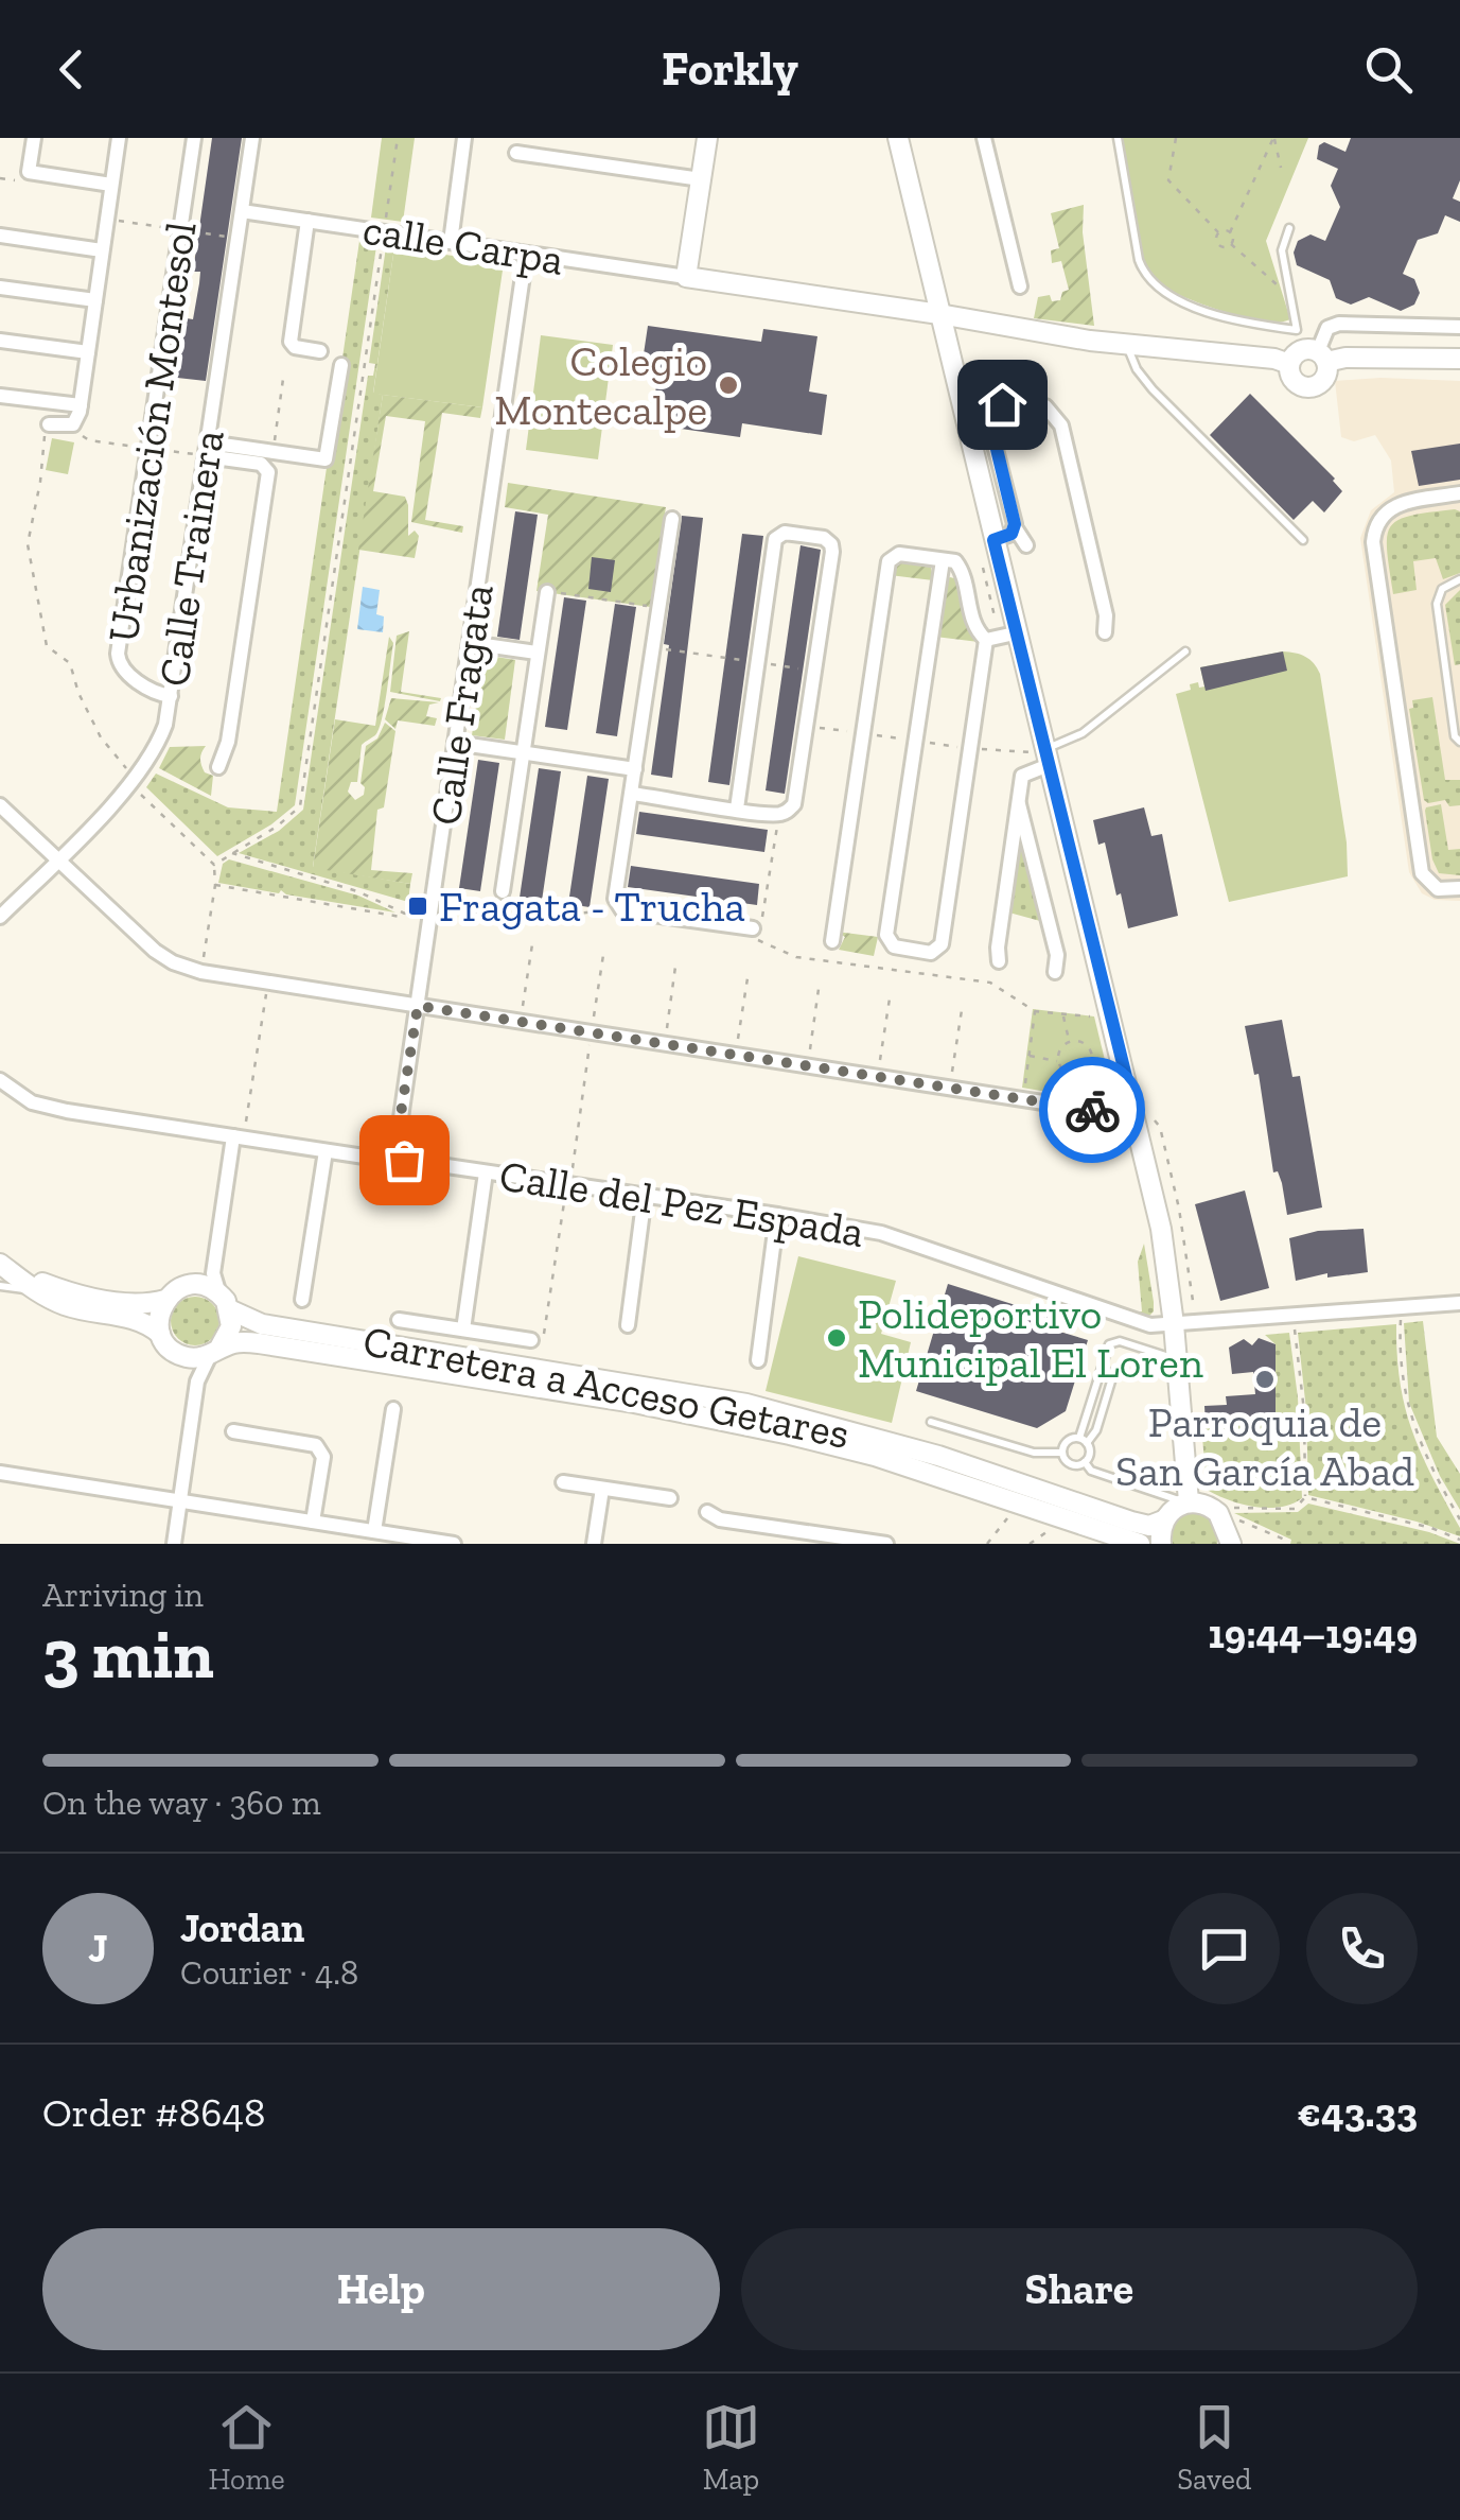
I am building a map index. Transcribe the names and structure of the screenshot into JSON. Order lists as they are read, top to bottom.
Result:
{
  "streets": {
    "street": [
      "calle Carpa",
      "Urbanización Montesol",
      "Calle Trainera",
      "Calle Fragata",
      "Calle del Pez Espada",
      "Carretera a Acceso Getares"
    ]
  },
  "crossings": [
    ["calle Carpa", "Calle Trainera"],
    ["calle Carpa", "Calle Fragata"],
    ["Urbanización Montesol", "Calle Trainera"],
    ["Calle Fragata", "Calle del Pez Espada"]
  ],
  "places": {
    "other": ["Colegio Montecalpe", "Polideportivo Municipal El Loren", "Parroquia de San García Abad"],
    "transit": ["Fragata - Trucha"]
  },
  "page": {
    "header": "Forkly",
    "heading": ["3 min", "Arriving in", "19:44–19:49"],
    "panel": [
      "Jordan",
      "Courier · 4.8",
      "Order #8648",
      "€43.33"
    ],
    "bar": "On the way · 360 m",
    "round": "J",
    "buttons": ["Help", "Share"],
    "tabs": ["Home", "Map", "Saved"]
  }
}
